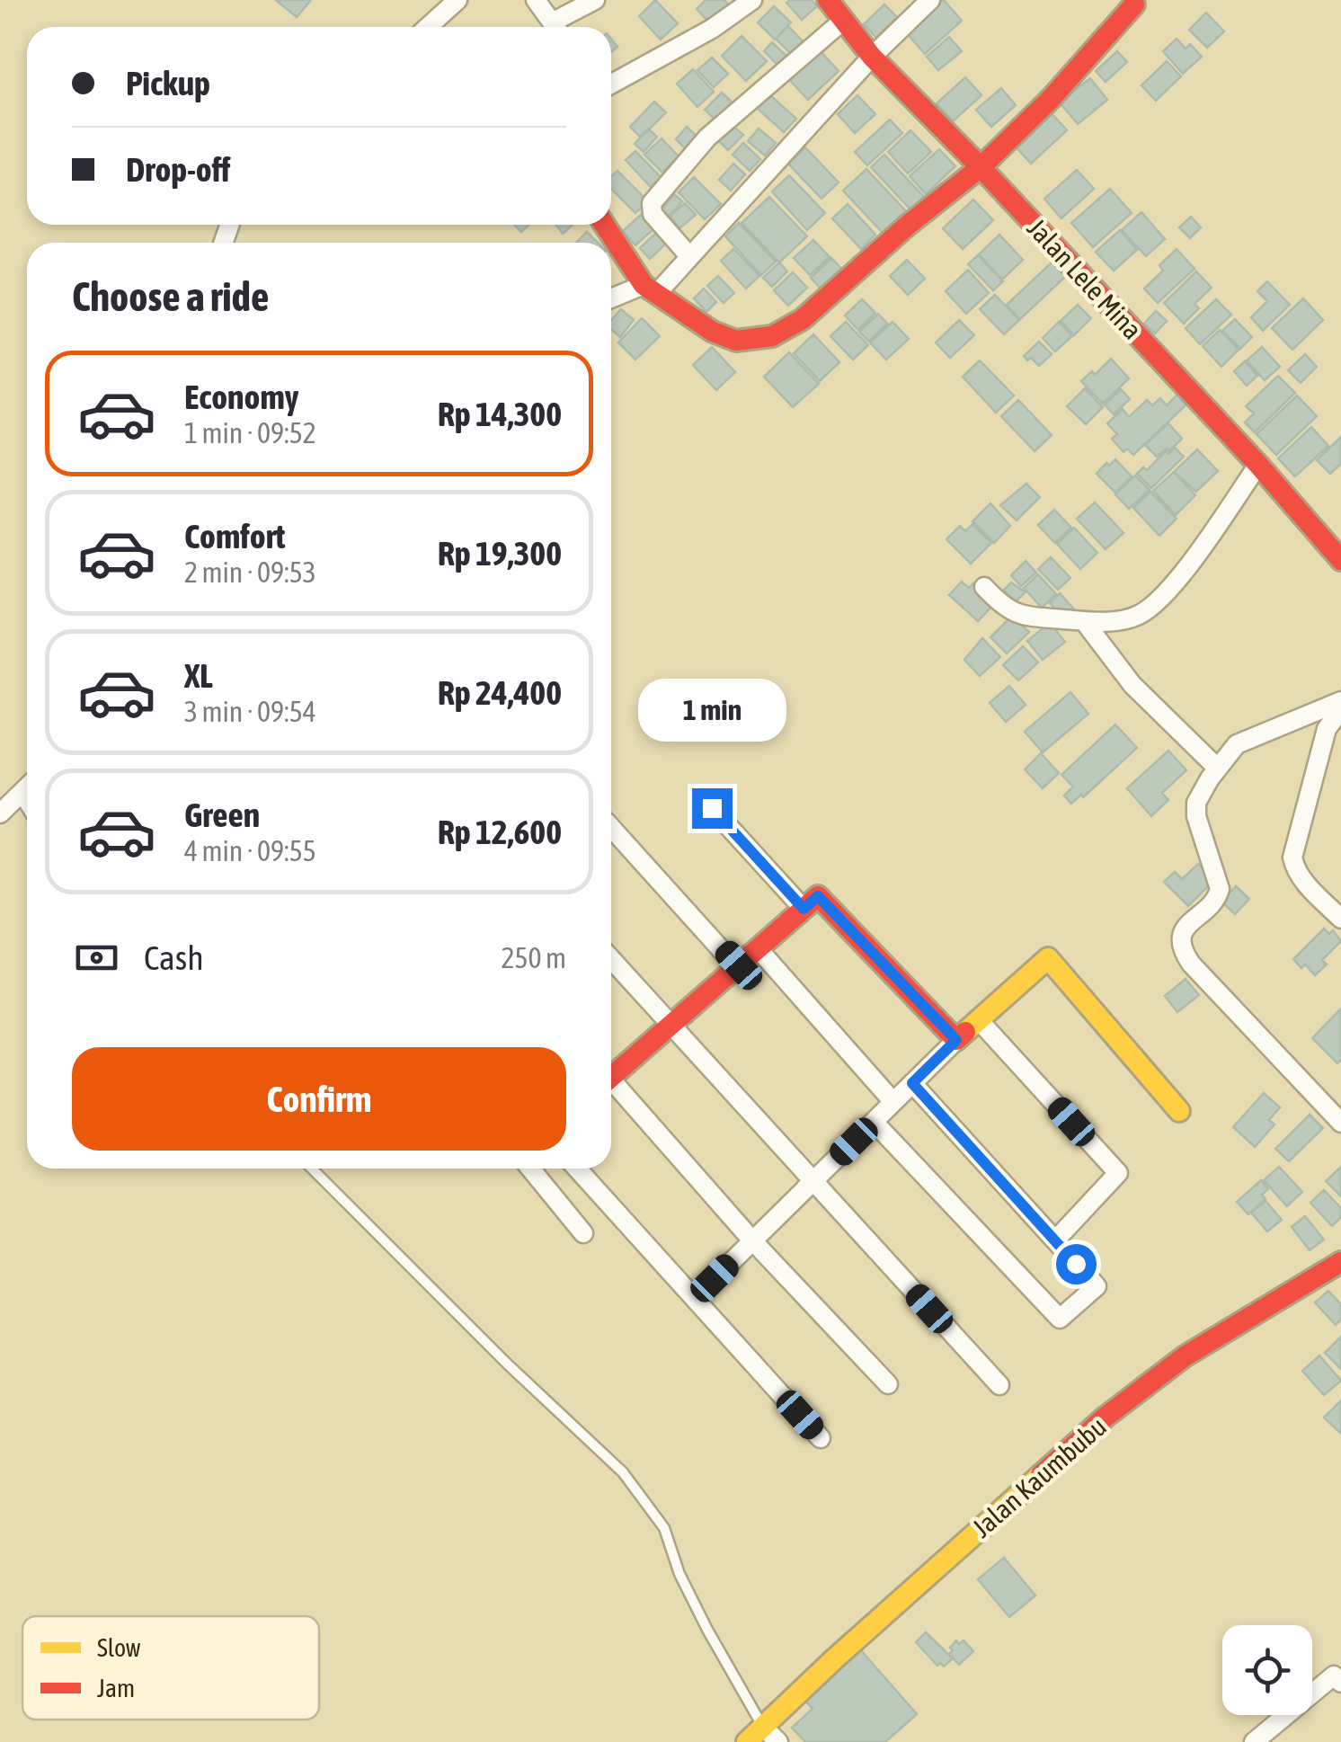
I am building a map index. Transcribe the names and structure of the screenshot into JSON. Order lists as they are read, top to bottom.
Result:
{
  "streets": {
    "street": ["Jalan Lele Mina", "Jalan Kaumbubu"]
  },
  "legend": ["Slow", "Jam"],
  "page": {
    "banner": ["Pickup", "Drop-off"],
    "heading": "Choose a ride",
    "list": [
      {
        "name": "Economy",
        "note": "1 min · 09:52",
        "value": "Rp 14,300"
      },
      {
        "name": "Comfort",
        "note": "2 min · 09:53",
        "value": "Rp 19,300"
      },
      {
        "name": "XL",
        "note": "3 min · 09:54",
        "value": "Rp 24,400"
      },
      {
        "name": "Green",
        "note": "4 min · 09:55",
        "value": "Rp 12,600"
      }
    ],
    "bubble": "1 min",
    "pay": ["Cash", "250 m"],
    "buttons": "Confirm"
  }
}
